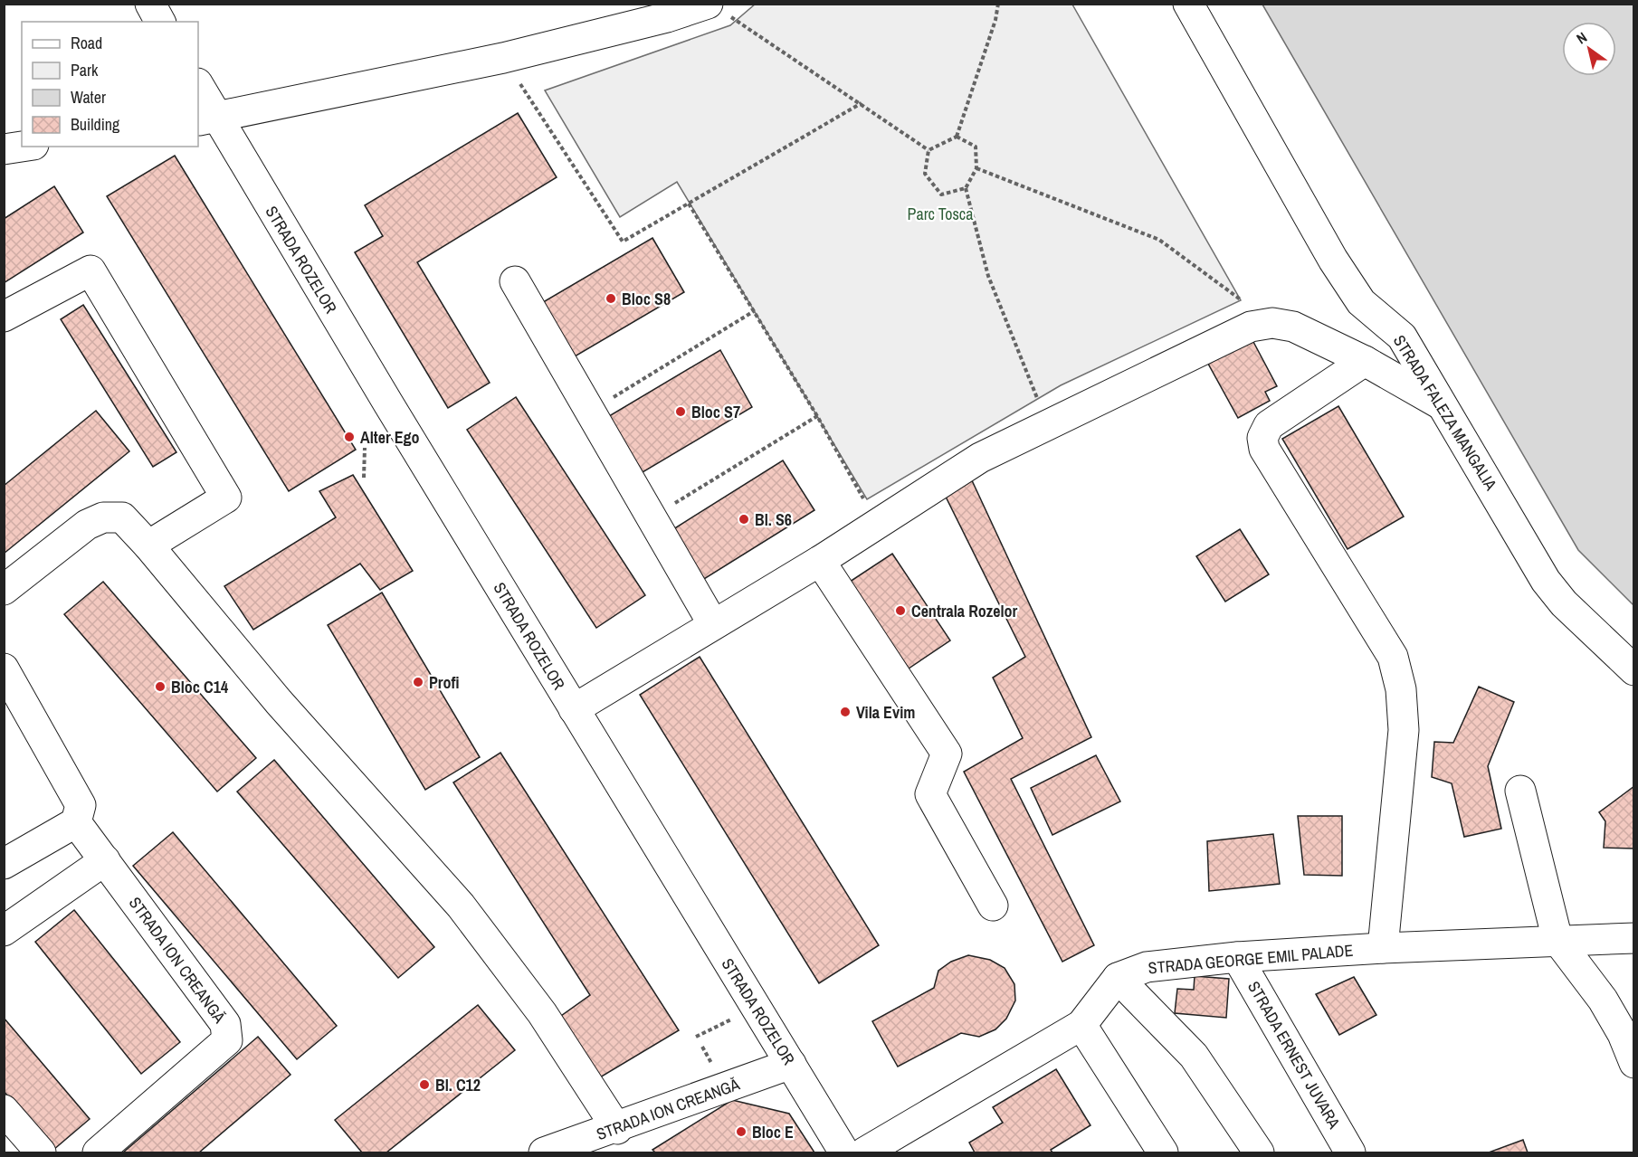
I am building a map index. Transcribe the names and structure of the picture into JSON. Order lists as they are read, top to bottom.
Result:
{
  "streets": {
    "street": [
      "STRADA ROZELOR",
      "STRADA FALEZA MANGALIA",
      "STRADA GEORGE EMIL PALADE",
      "STRADA ION CREANGĂ",
      "STRADA ERNEST JUVARA"
    ]
  },
  "crossings": [
    ["STRADA ROZELOR", "STRADA ION CREANGĂ"],
    ["STRADA GEORGE EMIL PALADE", "STRADA ERNEST JUVARA"]
  ],
  "parks": ["Parc Tosca"],
  "places": [
    "Bloc S8",
    "Bloc S7",
    "Alter Ego",
    "Bl. S6",
    "Centrala Rozelor",
    "Profi",
    "Bloc C14",
    "Vila Evim",
    "Bl. C12",
    "Bloc E"
  ],
  "legend": [
    "Road",
    "Park",
    "Water",
    "Building"
  ],
  "north": "top left"
}
